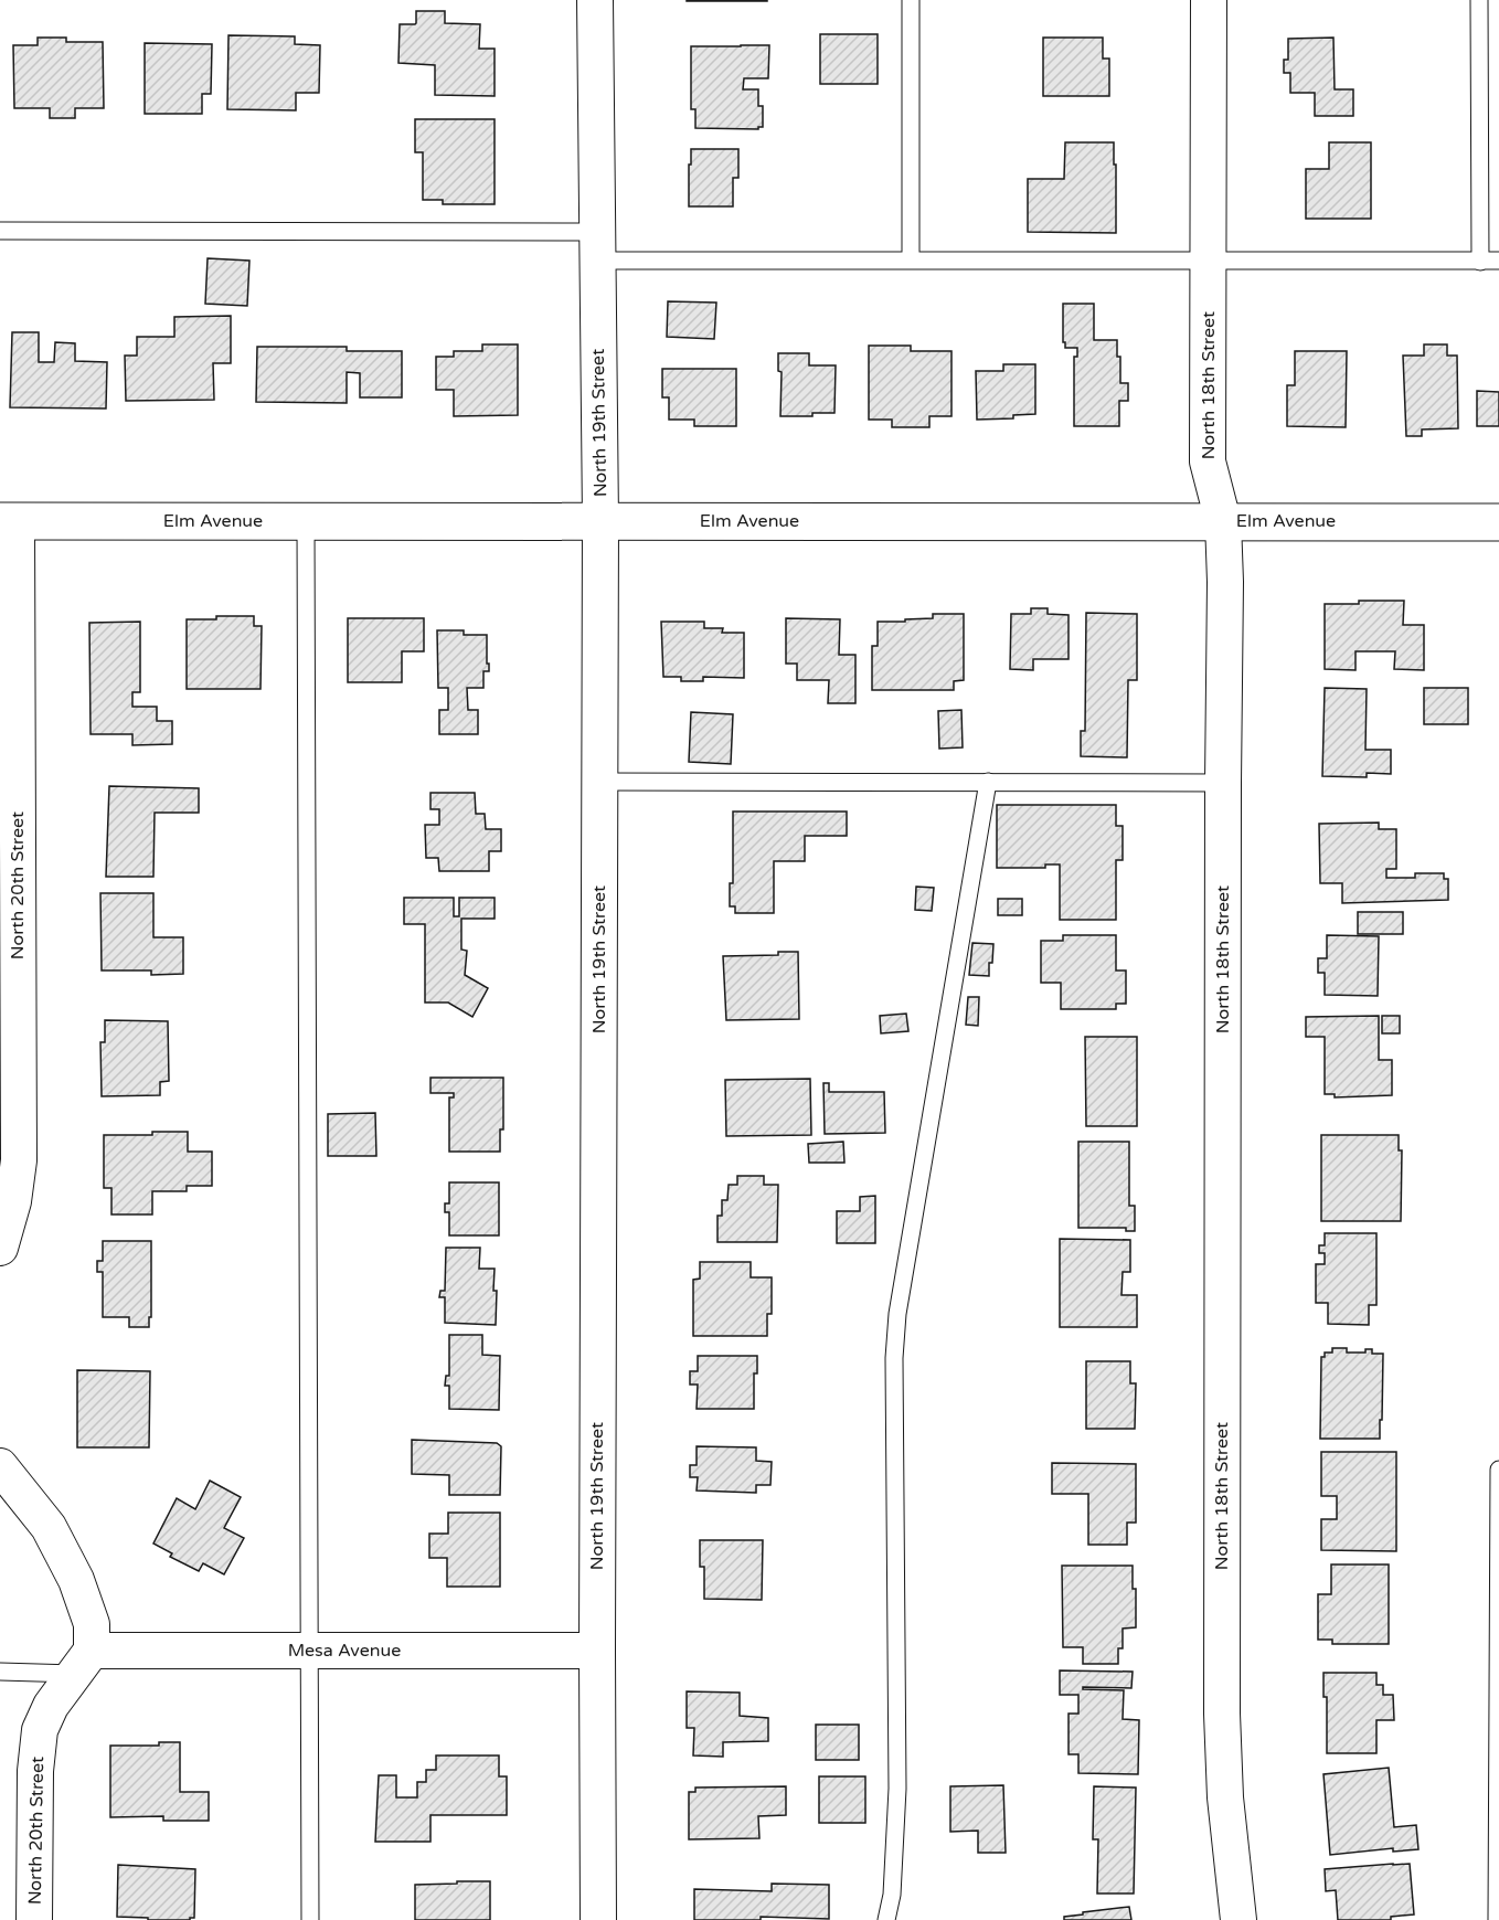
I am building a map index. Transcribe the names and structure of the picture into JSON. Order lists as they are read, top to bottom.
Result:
{
  "streets": {
    "street": [
      "North 18th Street",
      "North 19th Street",
      "Elm Avenue",
      "North 20th Street",
      "Mesa Avenue"
    ]
  },
  "crossings": [
    ["North 18th Street", "Elm Avenue"],
    ["North 19th Street", "Elm Avenue"],
    ["North 19th Street", "Mesa Avenue"],
    ["Elm Avenue", "North 20th Street"],
    ["North 20th Street", "Mesa Avenue"]
  ]
}
